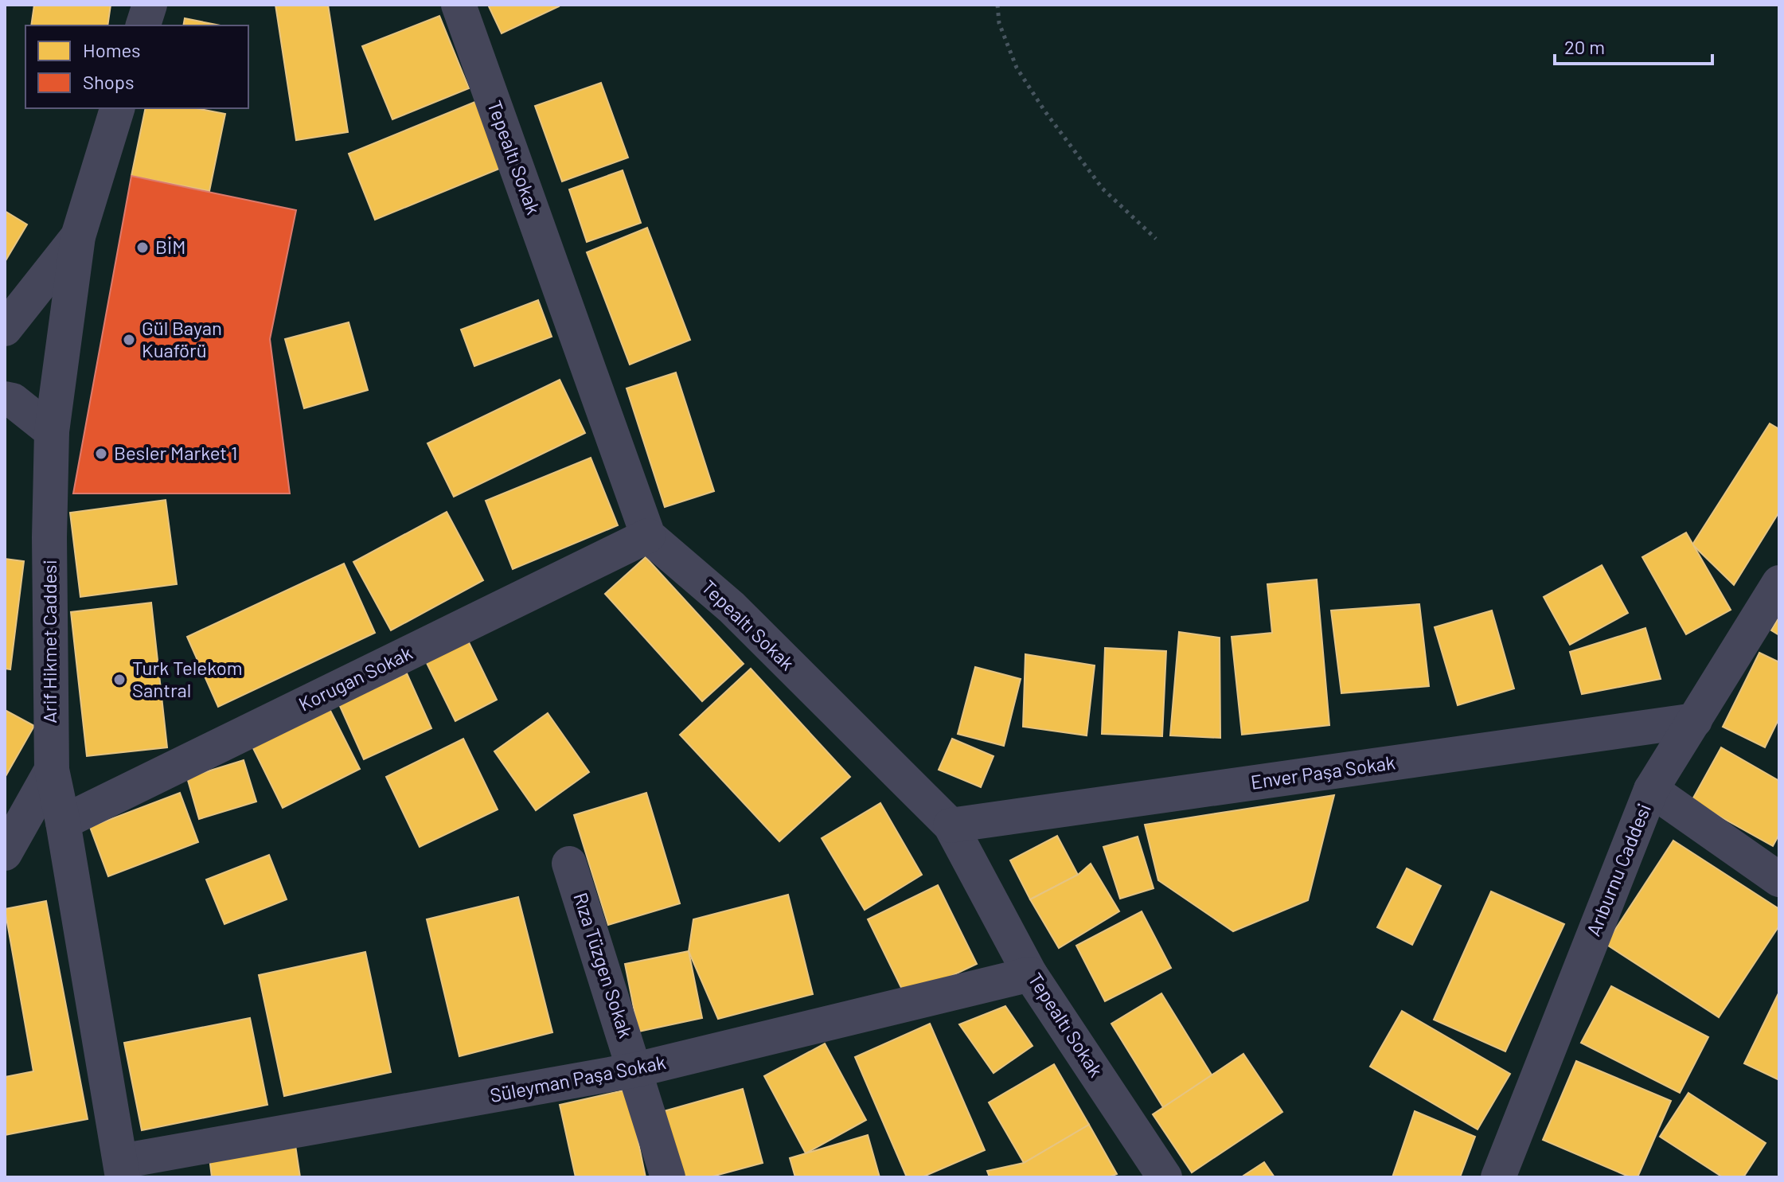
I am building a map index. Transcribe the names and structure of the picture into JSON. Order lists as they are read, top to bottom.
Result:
{
  "streets": {
    "street": [
      "Tepealtı Sokak",
      "Arif Hikmet Caddesi",
      "Korugan Sokak",
      "Enver Paşa Sokak",
      "Arıburnu Caddesi",
      "Rıza Tüzgen Sokak",
      "Süleyman Paşa Sokak"
    ]
  },
  "crossings": [
    ["Tepealtı Sokak", "Korugan Sokak"],
    ["Tepealtı Sokak", "Enver Paşa Sokak"],
    ["Tepealtı Sokak", "Süleyman Paşa Sokak"],
    ["Arif Hikmet Caddesi", "Korugan Sokak"],
    ["Arif Hikmet Caddesi", "Süleyman Paşa Sokak"],
    ["Enver Paşa Sokak", "Arıburnu Caddesi"],
    ["Rıza Tüzgen Sokak", "Süleyman Paşa Sokak"]
  ],
  "places": [
    "BİM",
    "Gül Bayan Kuaförü",
    "Besler Market 1",
    "Turk Telekom Santral"
  ],
  "legend": ["Homes", "Shops"],
  "scale_bar": "20 m"
}
